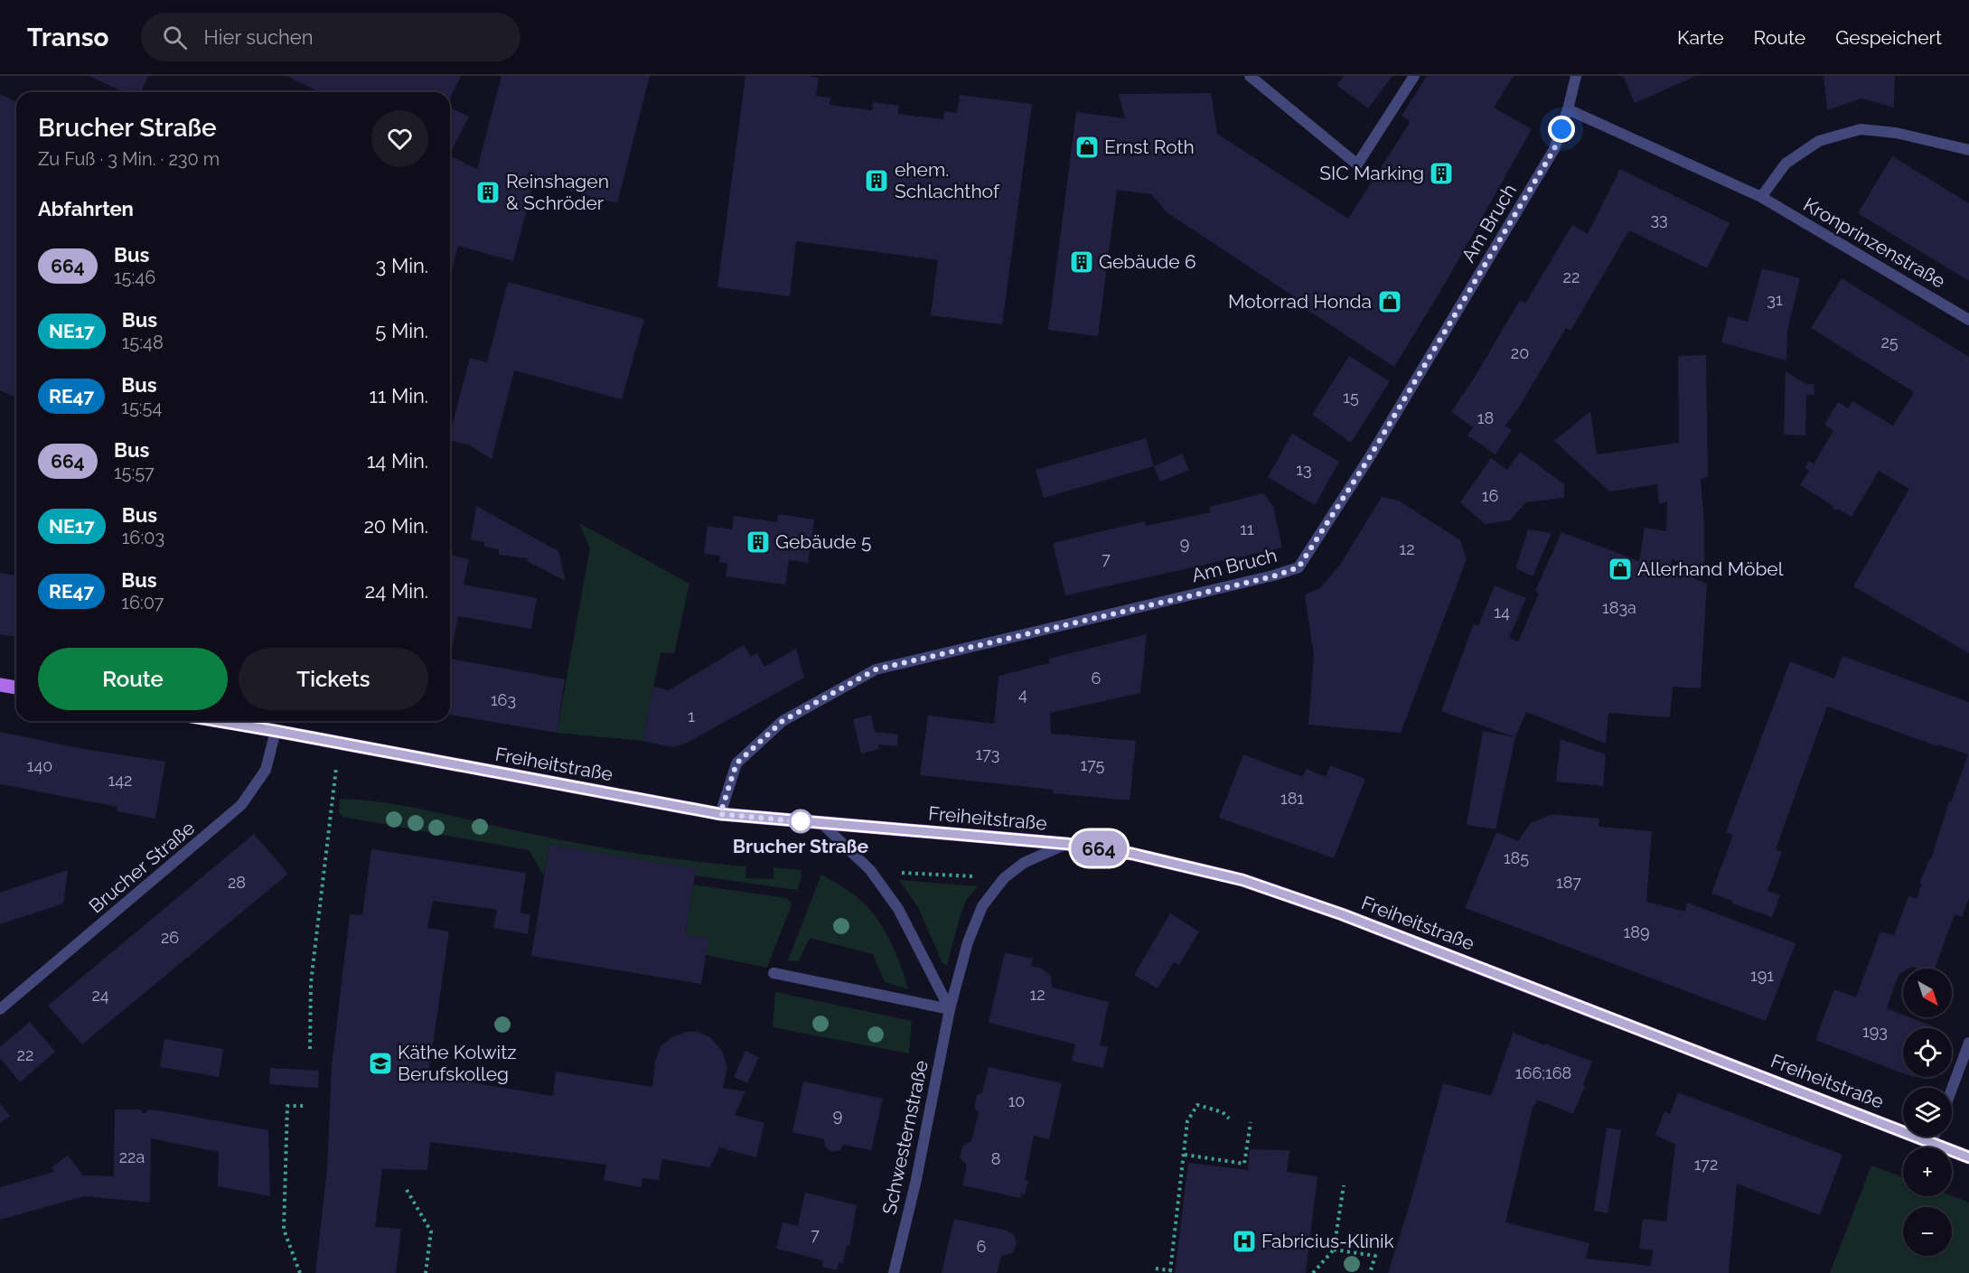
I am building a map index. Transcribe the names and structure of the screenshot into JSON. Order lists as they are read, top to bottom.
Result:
{
  "streets": {
    "main road": ["Freiheitstraße"],
    "street": [
      "Am Bruch",
      "Kronprinzenstraße",
      "Brucher Straße",
      "Schwesternstraße"
    ]
  },
  "crossings": [
    ["Am Bruch", "Kronprinzenstraße"],
    ["Am Bruch", "Freiheitstraße"],
    ["Freiheitstraße", "Brucher Straße"],
    ["Freiheitstraße", "Schwesternstraße"]
  ],
  "places": {
    "shop": ["Ernst Roth", "Motorrad Honda", "Allerhand Möbel"],
    "building": [
      "SIC Marking",
      "ehem. Schlachthof",
      "Reinshagen & Schröder",
      "Gebäude 6",
      "Gebäude 5"
    ],
    "other": ["Brucher Straße"],
    "school or university": ["Käthe Kolwitz Berufskolleg"],
    "hospital": ["Fabricius-Klinik"]
  },
  "lines": ["bus line 664"],
  "house_numbers": [
    "33",
    "22",
    "31",
    "25",
    "20",
    "15",
    "18",
    "13",
    "16",
    "11",
    "9",
    "12",
    "7",
    "183a",
    "14",
    "6",
    "4",
    "163",
    "1",
    "173",
    "175",
    "140",
    "142",
    "181",
    "185",
    "28",
    "187",
    "189",
    "26",
    "191",
    "12",
    "24",
    "193",
    "22",
    "166;168",
    "10",
    "9",
    "22a",
    "8",
    "172",
    "7",
    "6"
  ],
  "north": "bottom right",
  "page": {
    "header": "Transo",
    "search": "Hier suchen",
    "nav": ["Karte", "Route", "Gespeichert"],
    "on_map": "664",
    "heading": [
      ["Brucher Straße", "Zu Fuß · 3 Min. · 230 m"],
      "Abfahrten"
    ],
    "list": [
      {
        "mark": "664",
        "name": "Bus",
        "note": "15:46",
        "value": "3 Min."
      },
      {
        "mark": "NE17",
        "name": "Bus",
        "note": "15:48",
        "value": "5 Min."
      },
      {
        "mark": "RE47",
        "name": "Bus",
        "note": "15:54",
        "value": "11 Min."
      },
      {
        "mark": "664",
        "name": "Bus",
        "note": "15:57",
        "value": "14 Min."
      },
      {
        "mark": "NE17",
        "name": "Bus",
        "note": "16:03",
        "value": "20 Min."
      },
      {
        "mark": "RE47",
        "name": "Bus",
        "note": "16:07",
        "value": "24 Min."
      }
    ],
    "buttons": ["Route", "Tickets"],
    "map_buttons": ["+", "−"]
  }
}
